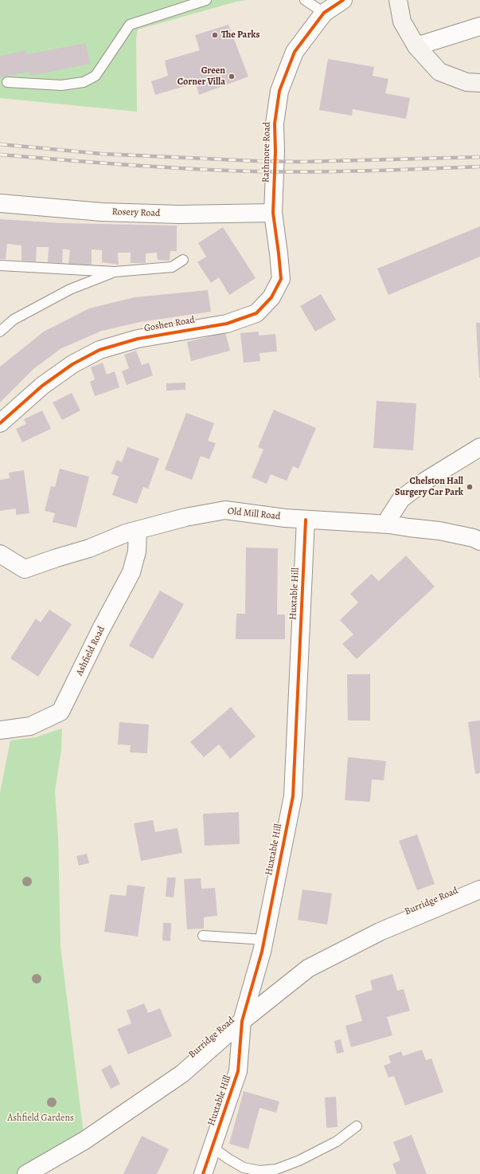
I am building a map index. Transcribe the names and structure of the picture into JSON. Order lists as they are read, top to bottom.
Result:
{
  "streets": {
    "street": [
      "Rathmore Road",
      "Rosery Road",
      "Goshen Road",
      "Old Mill Road",
      "Huxtable Hill",
      "Ashfield Road",
      "Burridge Road"
    ]
  },
  "crossings": [
    ["Rathmore Road", "Rosery Road"],
    ["Rathmore Road", "Goshen Road"],
    ["Rosery Road", "Goshen Road"],
    ["Old Mill Road", "Huxtable Hill"],
    ["Old Mill Road", "Ashfield Road"],
    ["Huxtable Hill", "Burridge Road"]
  ],
  "parks": ["Ashfield Gardens"],
  "places": ["The Parks", "Green Corner Villa", "Chelston Hall Surgery Car Park"]
}
